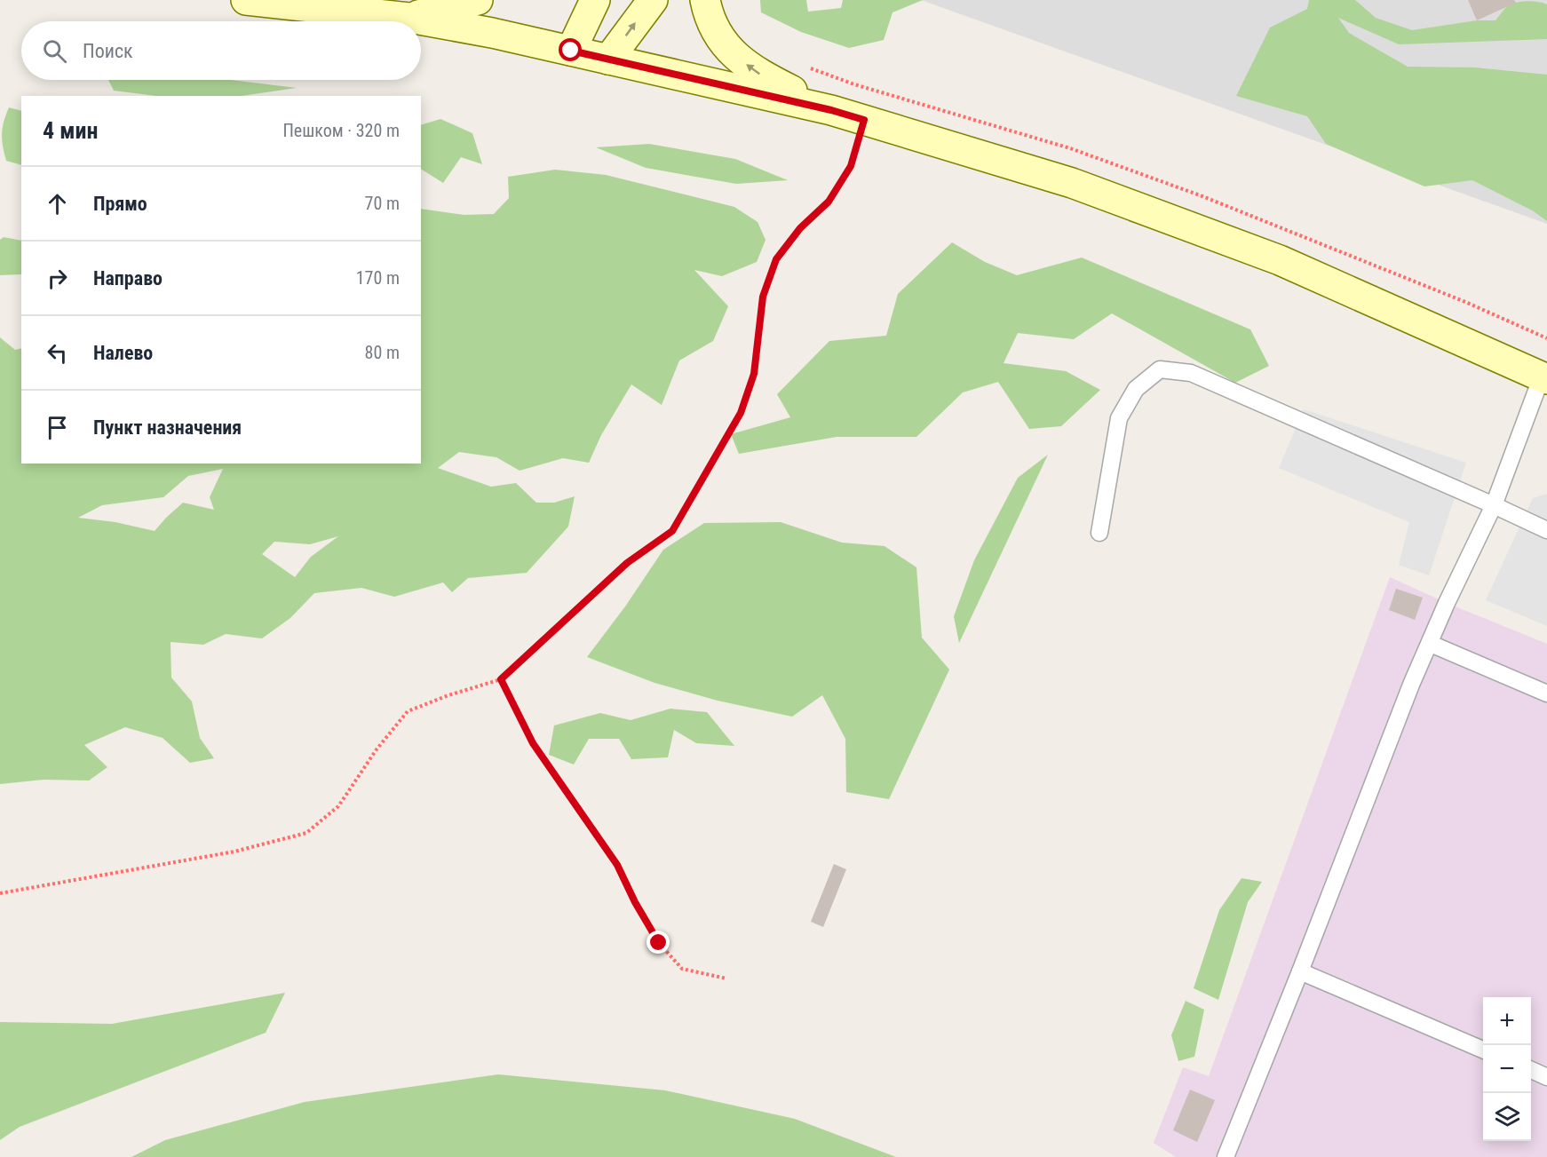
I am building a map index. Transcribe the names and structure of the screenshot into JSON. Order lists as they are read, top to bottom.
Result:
{
  "page": {
    "search": "Поиск",
    "heading": ["4 мин", "Пешком · 320 m"],
    "list": [
      ["Прямо", "70 m"],
      ["Направо", "170 m"],
      ["Налево", "80 m"],
      "Пункт назначения"
    ],
    "map_buttons": ["+", "−"]
  }
}
